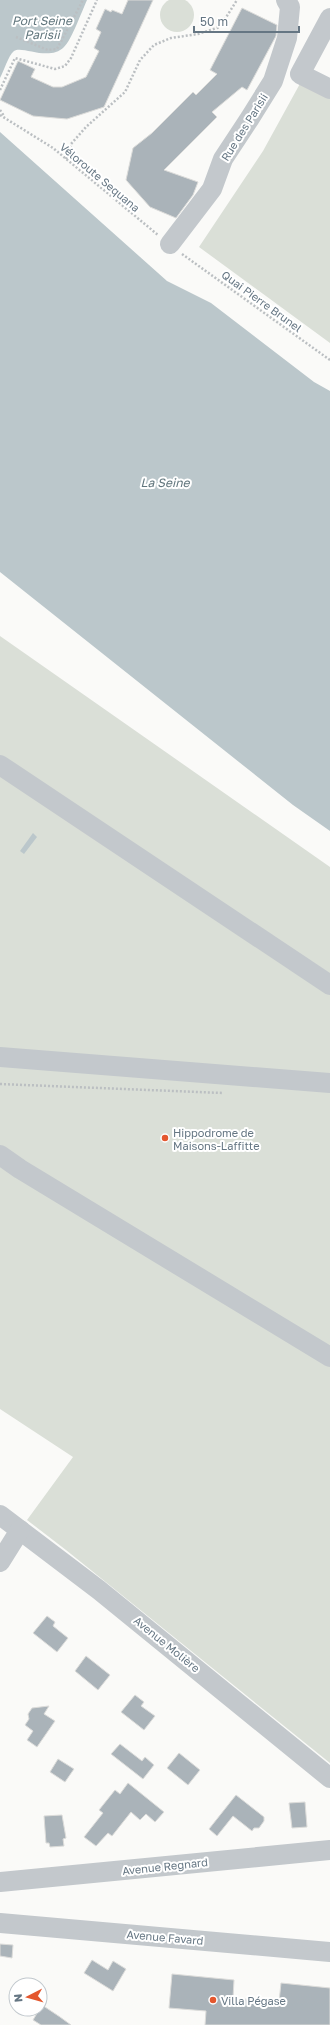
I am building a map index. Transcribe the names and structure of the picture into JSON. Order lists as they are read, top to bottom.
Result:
{
  "streets": {
    "street": [
      "Rue des Parisii",
      "Avenue Molière",
      "Avenue Regnard",
      "Avenue Favard"
    ],
    "path": ["Véloroute Sequana", "Quai Pierre Brunel"]
  },
  "crossings": [
    ["Rue des Parisii", "Véloroute Sequana"],
    ["Rue des Parisii", "Quai Pierre Brunel"],
    ["Véloroute Sequana", "Quai Pierre Brunel"]
  ],
  "water": ["Port Seine Parisii", "La Seine"],
  "places": ["Hippodrome de Maisons-Laffitte", "Villa Pégase"],
  "scale_bar": "50 m",
  "north": "left"
}
